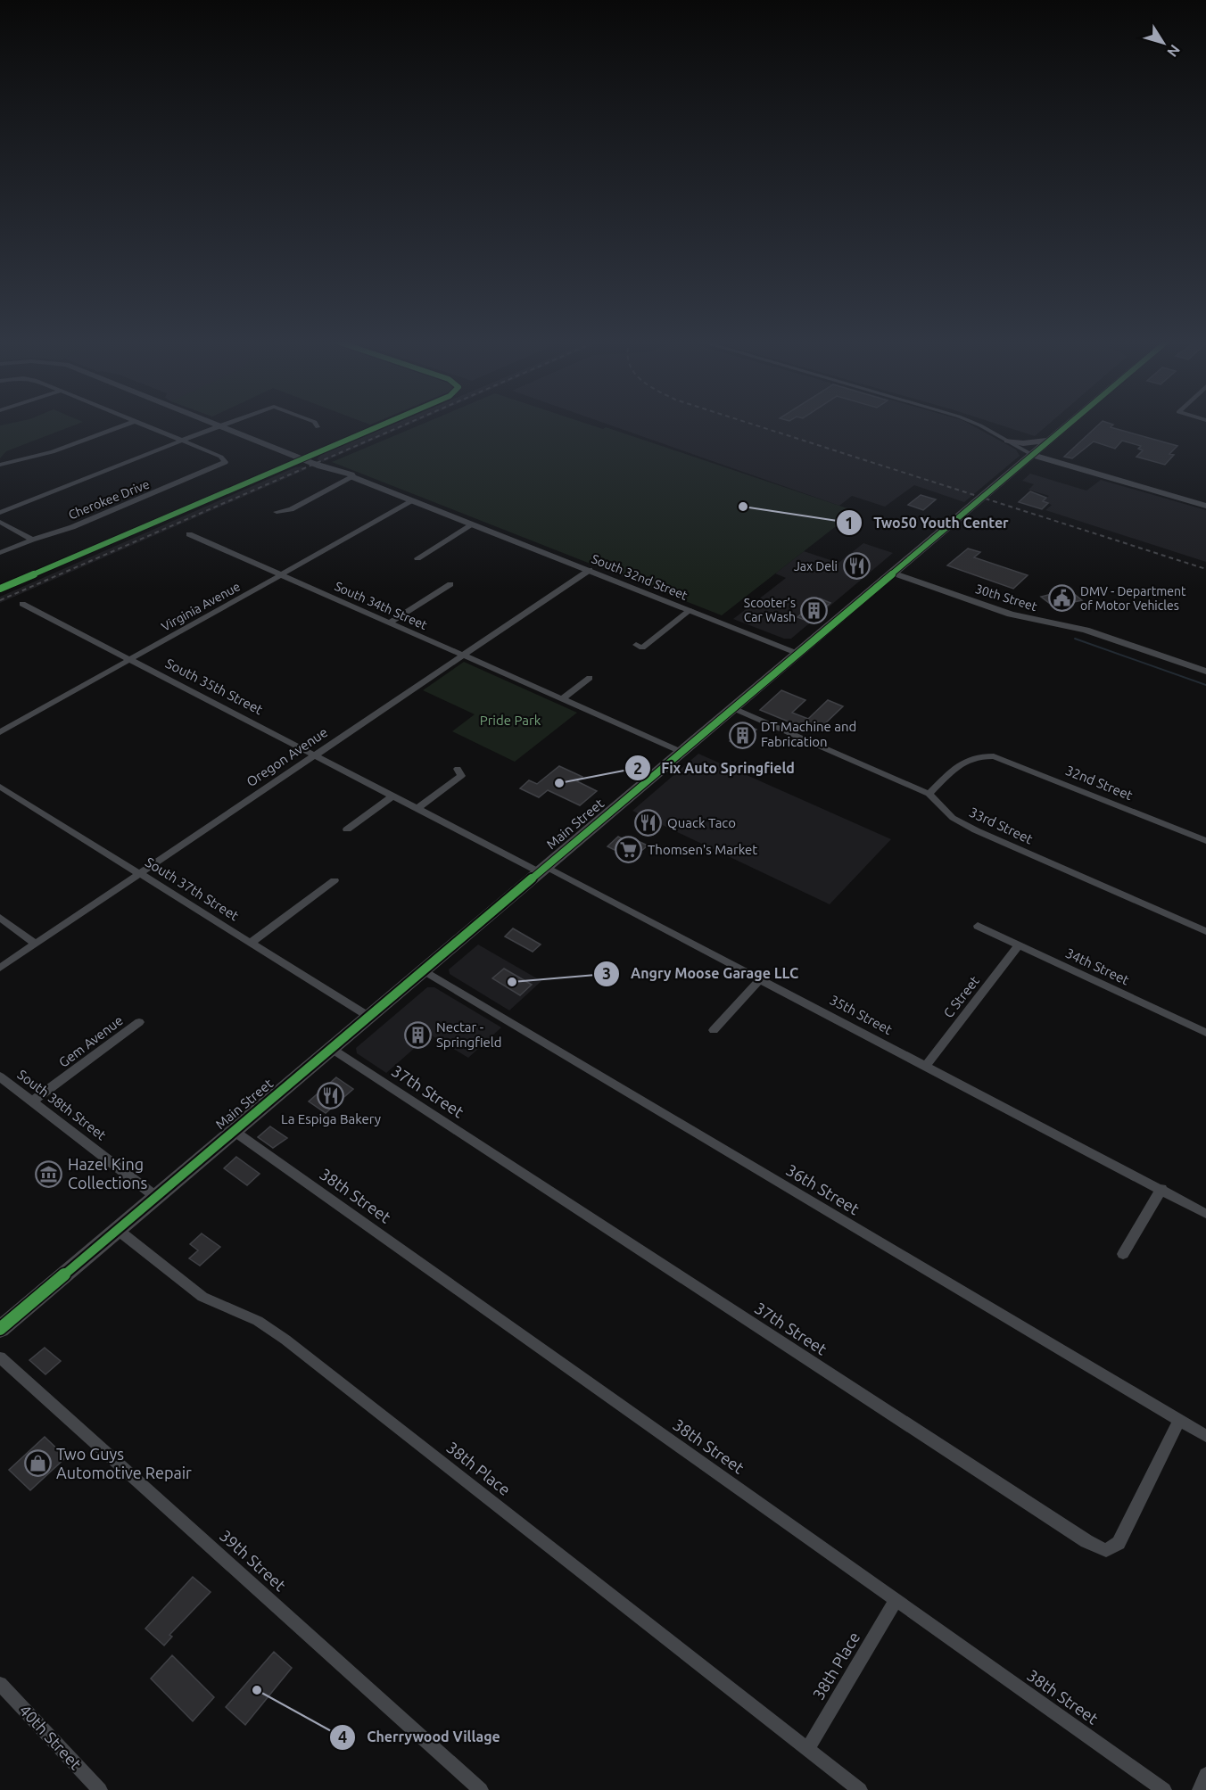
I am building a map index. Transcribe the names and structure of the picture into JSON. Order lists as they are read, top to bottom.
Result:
{
  "streets": {
    "main road": ["Main Street"],
    "street": [
      "Cherokee Drive",
      "South 32nd Street",
      "30th Street",
      "South 34th Street",
      "Virginia Avenue",
      "South 35th Street",
      "Oregon Avenue",
      "32nd Street",
      "33rd Street",
      "South 37th Street",
      "34th Street",
      "C Street",
      "35th Street",
      "Gem Avenue",
      "37th Street",
      "South 38th Street",
      "36th Street",
      "38th Street",
      "38th Place",
      "39th Street",
      "40th Street"
    ]
  },
  "crossings": [
    ["South 32nd Street", "Virginia Avenue"],
    ["South 32nd Street", "Oregon Avenue"],
    ["South 32nd Street", "Main Street"],
    ["30th Street", "Main Street"],
    ["South 34th Street", "Virginia Avenue"],
    ["South 34th Street", "Oregon Avenue"],
    ["South 34th Street", "Main Street"],
    ["Virginia Avenue", "South 35th Street"],
    ["South 35th Street", "Oregon Avenue"],
    ["South 35th Street", "Main Street"],
    ["South 35th Street", "35th Street"],
    ["Oregon Avenue", "South 37th Street"],
    ["32nd Street", "33rd Street"],
    ["Main Street", "33rd Street"],
    ["Main Street", "South 37th Street"],
    ["Main Street", "35th Street"],
    ["Main Street", "37th Street"],
    ["Main Street", "South 38th Street"],
    ["Main Street", "36th Street"],
    ["Main Street", "38th Street"],
    ["Main Street", "38th Place"],
    ["34th Street", "C Street"],
    ["C Street", "35th Street"],
    ["Gem Avenue", "South 38th Street"],
    ["37th Street", "36th Street"],
    ["38th Street", "38th Place"]
  ],
  "parks": ["Pride Park"],
  "places": {
    "other": [
      "Two50 Youth Center",
      "Fix Auto Springfield",
      "Angry Moose Garage LLC",
      "Cherrywood Village"
    ],
    "restaurant": ["Jax Deli", "Quack Taco", "La Espiga Bakery"],
    "public building": ["DMV - Department of Motor Vehicles"],
    "building": ["Scooter’s Car Wash", "DT Machine and Fabrication", "Nectar - Springfield"],
    "supermarket": ["Thomsen's Market"],
    "museum": ["Hazel King Collections"],
    "shop": ["Two Guys Automotive Repair"]
  },
  "north": "bottom right"
}
